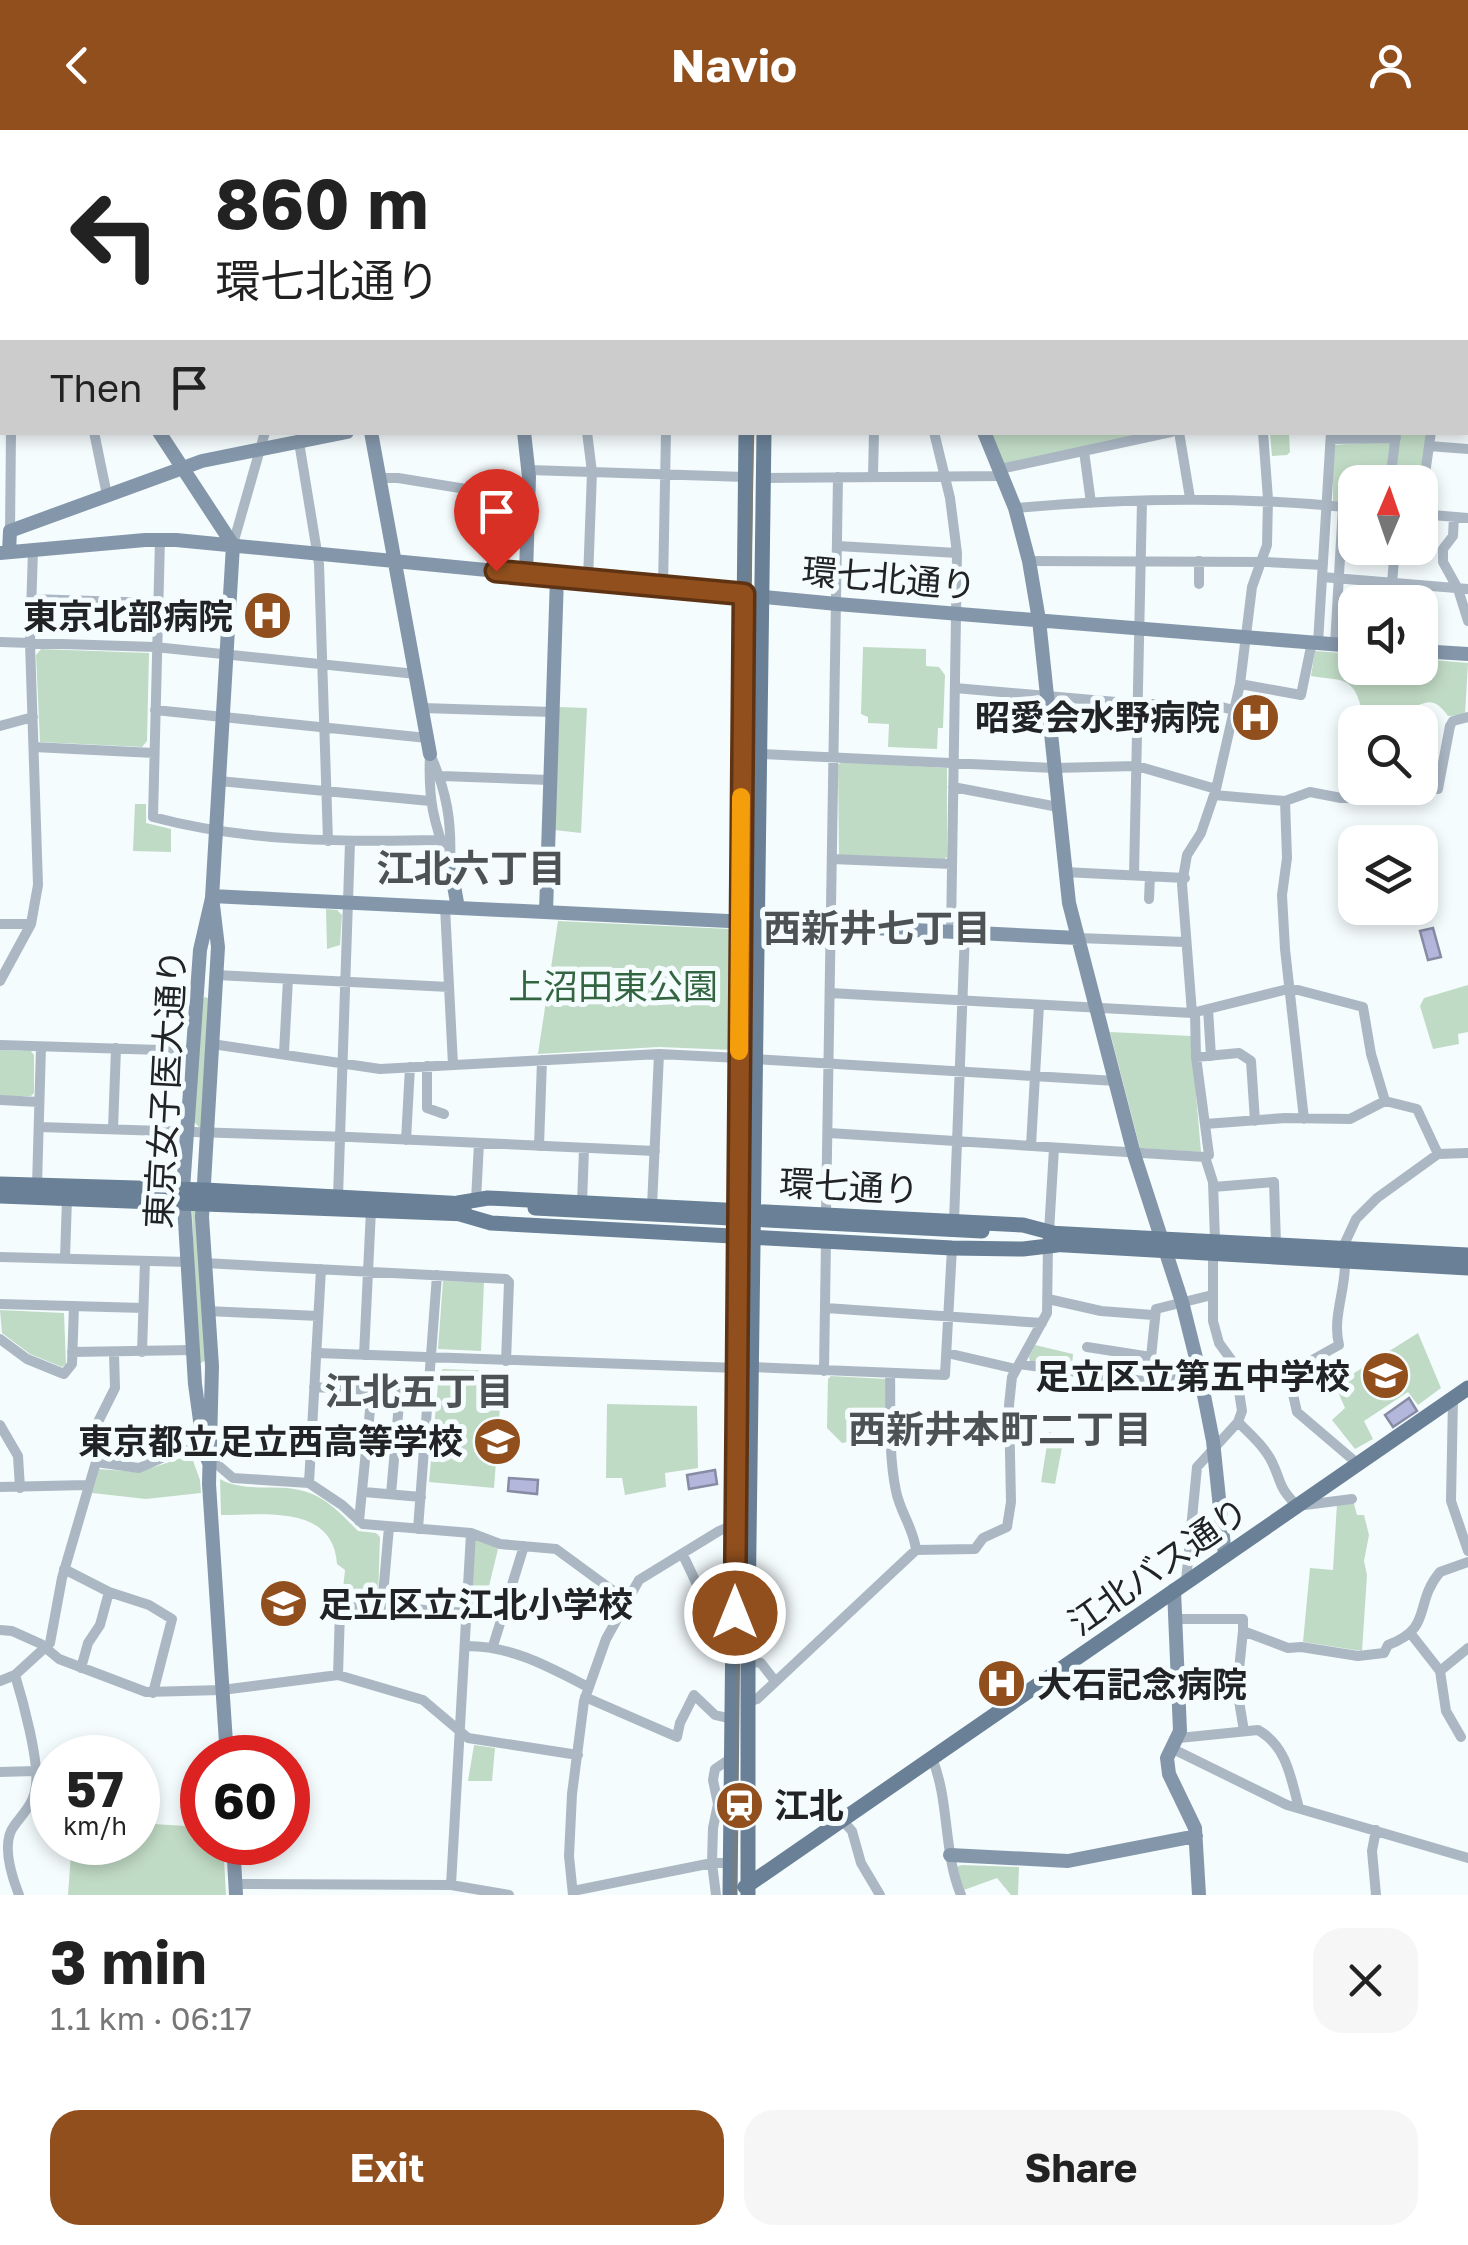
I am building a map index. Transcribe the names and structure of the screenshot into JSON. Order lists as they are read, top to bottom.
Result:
{
  "streets": {
    "main road": ["環七通り", "江北バス通り"],
    "street": ["環七北通り", "東京女子医大通り"]
  },
  "crossings": [
    ["環七北通り", "東京女子医大通り"],
    ["東京女子医大通り", "環七通り"]
  ],
  "districts": [
    "江北六丁目",
    "西新井七丁目",
    "江北五丁目",
    "西新井本町二丁目"
  ],
  "parks": ["上沼田東公園"],
  "places": {
    "hospital": ["東京北部病院", "昭愛会水野病院", "大石記念病院"],
    "school or university": ["足立区立第五中学校", "東京都立足立西高等学校", "足立区立江北小学校"],
    "station": ["江北"]
  },
  "north": "top",
  "page": {
    "header": "Navio",
    "turn": ["860 m", "環七北通り"],
    "then": "Then",
    "speed": "57 km/h",
    "limit": "60",
    "heading": ["3 min", "1.1 km · 06:17"],
    "buttons": ["Exit", "Share"]
  }
}
